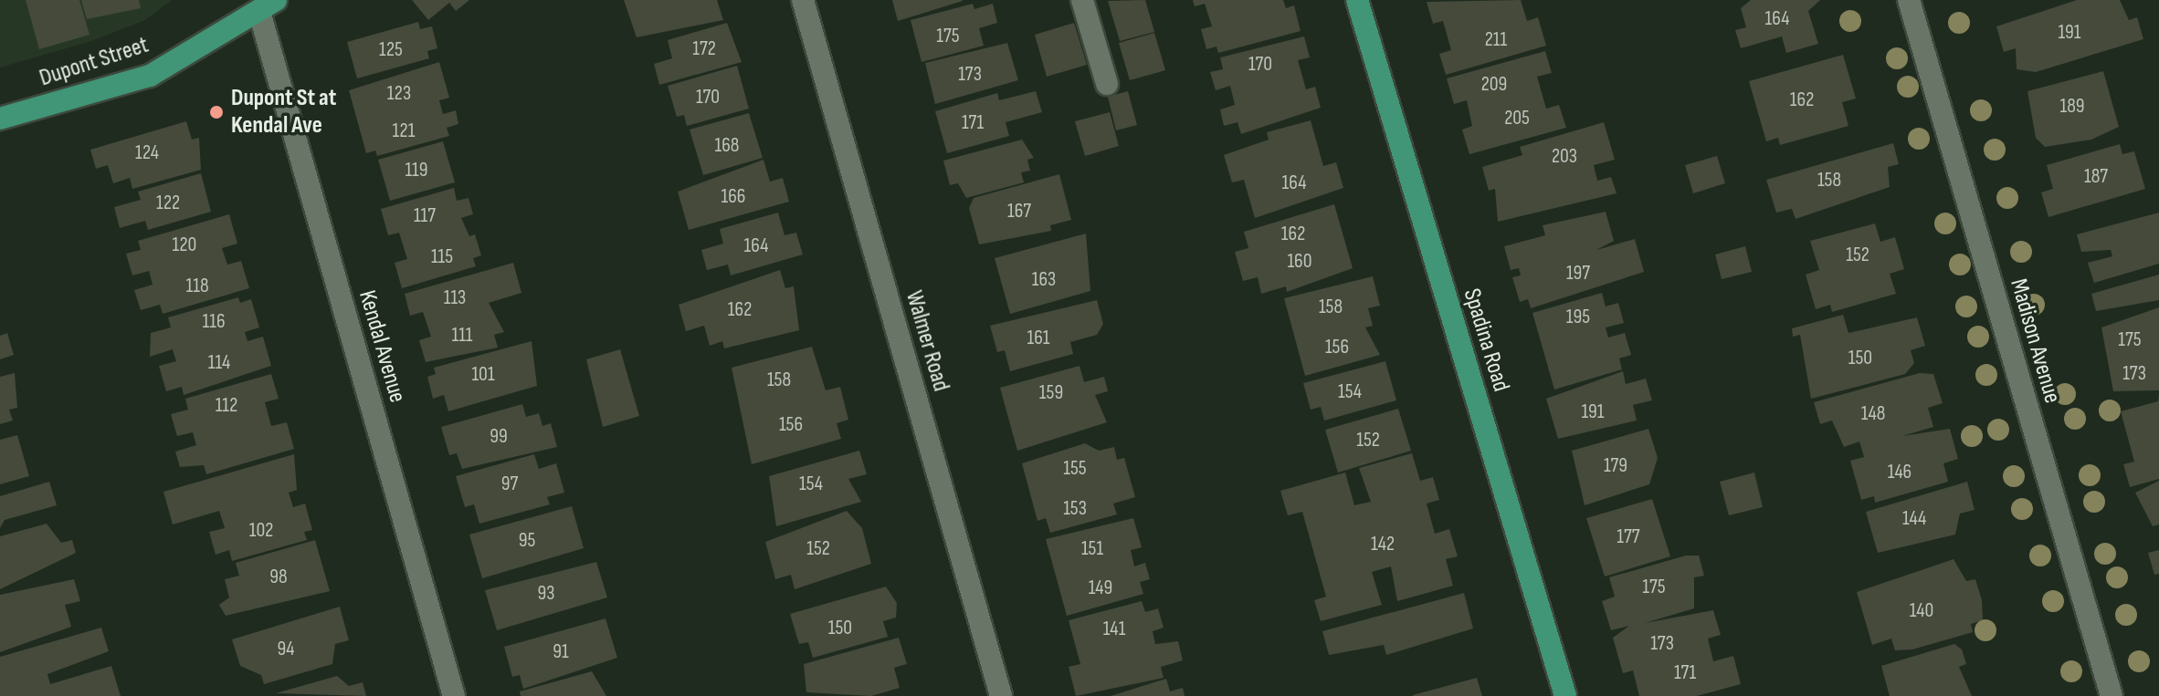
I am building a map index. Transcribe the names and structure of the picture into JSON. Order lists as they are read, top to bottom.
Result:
{
  "streets": {
    "main road": ["Dupont Street", "Spadina Road"],
    "street": ["Walmer Road", "Madison Avenue", "Kendal Avenue"]
  },
  "crossings": [
    ["Dupont Street", "Kendal Avenue"]
  ],
  "places": ["Dupont St at Kendal Ave"],
  "house_numbers": [
    "164",
    "191",
    "175",
    "211",
    "172",
    "125",
    "170",
    "173",
    "209",
    "123",
    "170",
    "162",
    "189",
    "205",
    "171",
    "121",
    "168",
    "124",
    "203",
    "119",
    "187",
    "158",
    "164",
    "166",
    "122",
    "167",
    "117",
    "162",
    "120",
    "164",
    "152",
    "115",
    "160",
    "197",
    "163",
    "118",
    "113",
    "158",
    "162",
    "195",
    "116",
    "111",
    "161",
    "175",
    "156",
    "150",
    "114",
    "173",
    "101",
    "158",
    "154",
    "159",
    "112",
    "191",
    "148",
    "156",
    "99",
    "152",
    "179",
    "155",
    "146",
    "97",
    "154",
    "153",
    "144",
    "102",
    "177",
    "95",
    "142",
    "152",
    "151",
    "98",
    "175",
    "149",
    "93",
    "140",
    "150",
    "141",
    "173",
    "94",
    "91",
    "171"
  ]
}
